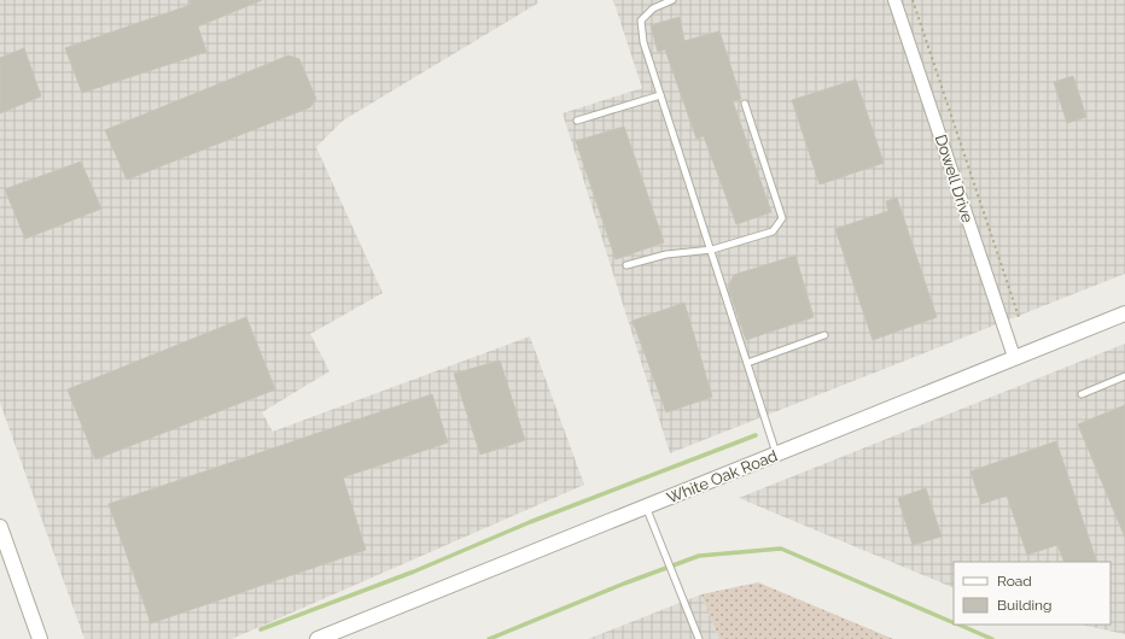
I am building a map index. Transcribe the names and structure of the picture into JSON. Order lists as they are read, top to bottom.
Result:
{
  "streets": {
    "street": ["Dowell Drive", "White Oak Road"]
  },
  "crossings": [
    ["Dowell Drive", "White Oak Road"]
  ],
  "legend": ["Road", "Building"]
}
